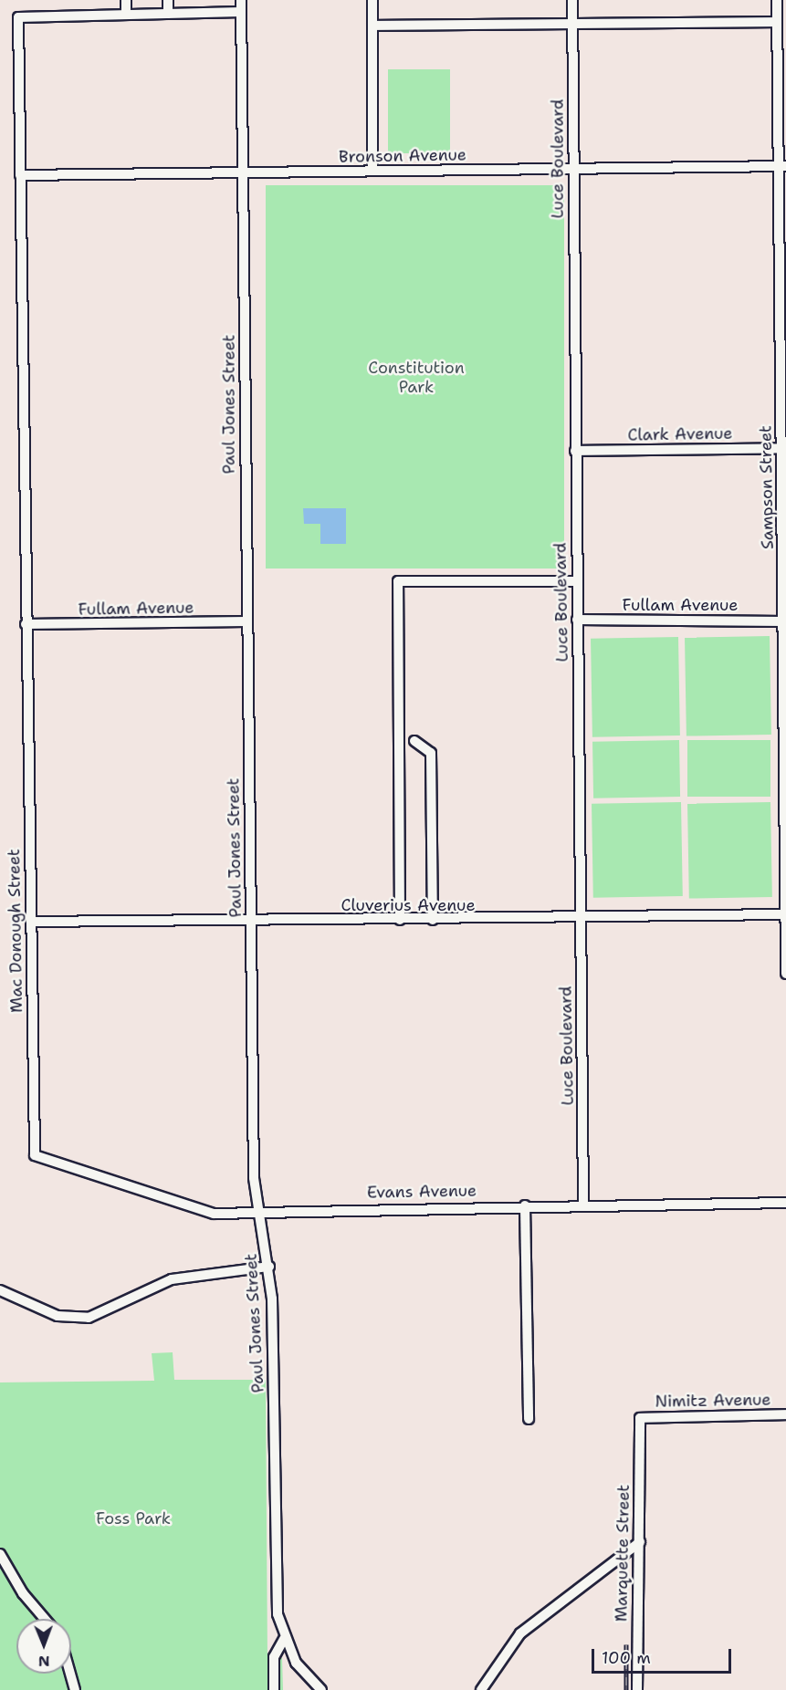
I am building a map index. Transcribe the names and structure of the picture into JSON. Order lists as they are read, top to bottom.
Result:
{
  "streets": {
    "street": [
      "Bronson Avenue",
      "Luce Boulevard",
      "Paul Jones Street",
      "Clark Avenue",
      "Sampson Street",
      "Fullam Avenue",
      "Cluverius Avenue",
      "Mac Donough Street",
      "Evans Avenue",
      "Nimitz Avenue",
      "Marquette Street"
    ]
  },
  "crossings": [
    ["Bronson Avenue", "Luce Boulevard"],
    ["Bronson Avenue", "Paul Jones Street"],
    ["Bronson Avenue", "Sampson Street"],
    ["Bronson Avenue", "Mac Donough Street"],
    ["Luce Boulevard", "Clark Avenue"],
    ["Luce Boulevard", "Fullam Avenue"],
    ["Luce Boulevard", "Cluverius Avenue"],
    ["Luce Boulevard", "Evans Avenue"],
    ["Paul Jones Street", "Fullam Avenue"],
    ["Paul Jones Street", "Cluverius Avenue"],
    ["Paul Jones Street", "Evans Avenue"],
    ["Clark Avenue", "Sampson Street"],
    ["Sampson Street", "Fullam Avenue"],
    ["Sampson Street", "Cluverius Avenue"],
    ["Fullam Avenue", "Mac Donough Street"],
    ["Cluverius Avenue", "Mac Donough Street"],
    ["Mac Donough Street", "Evans Avenue"],
    ["Nimitz Avenue", "Marquette Street"]
  ],
  "parks": ["Constitution Park", "Foss Park"],
  "scale_bar": "100 m",
  "north": "bottom"
}
